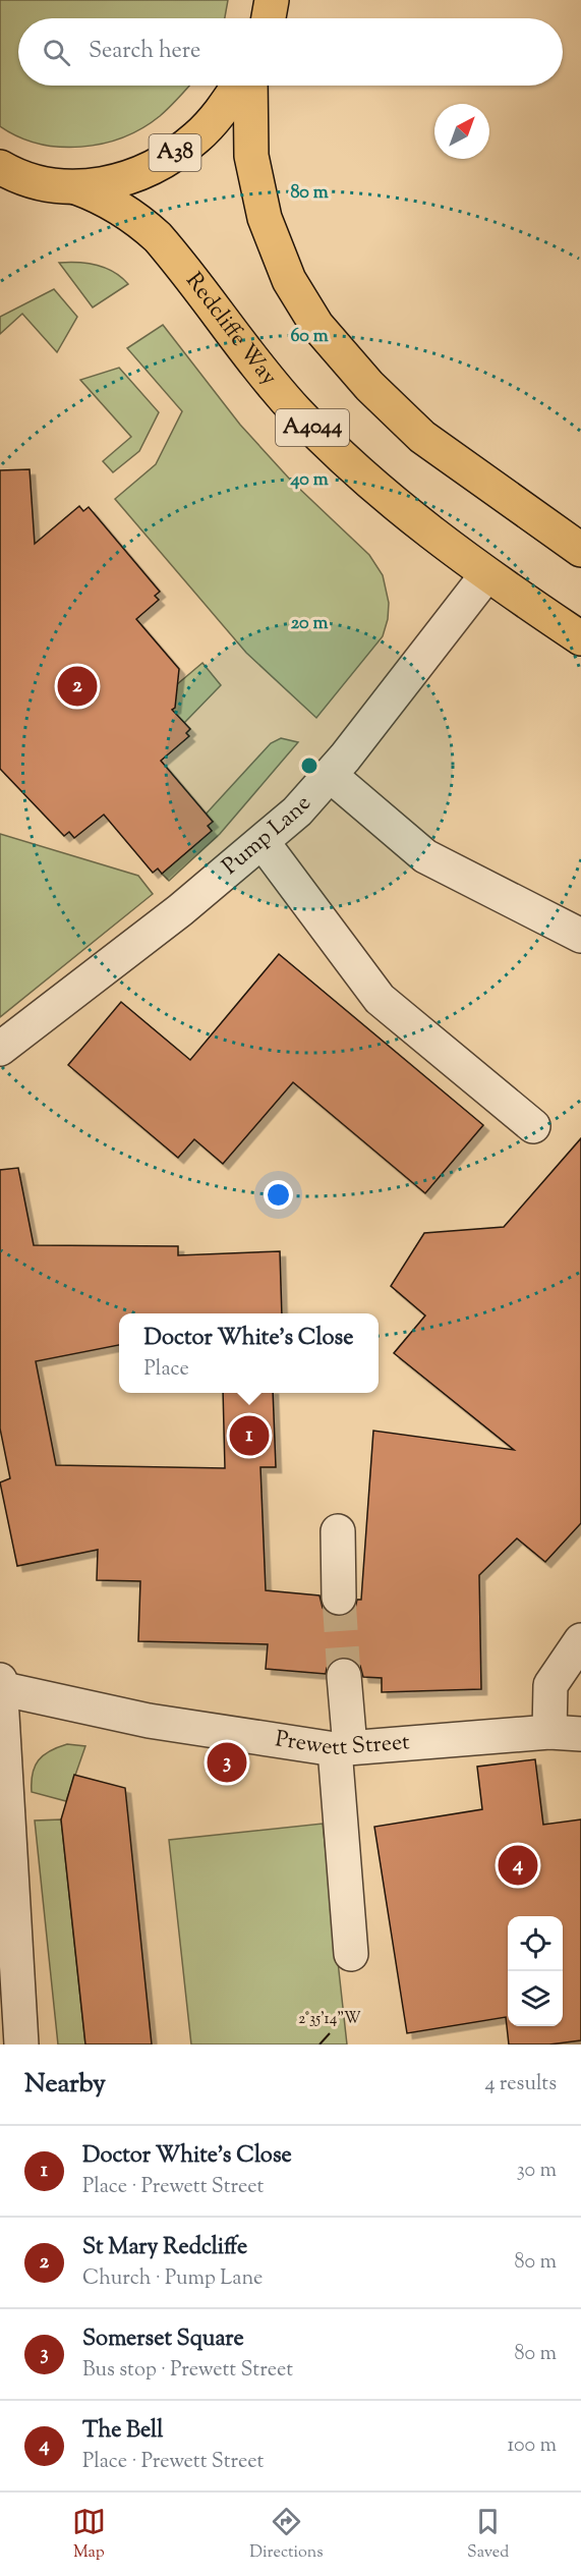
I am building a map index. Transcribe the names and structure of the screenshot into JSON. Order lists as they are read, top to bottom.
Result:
{
  "streets": {
    "main road": ["A38", "Redcliffe Way", "A4044"],
    "street": ["Pump Lane", "Prewett Street"]
  },
  "crossings": [
    ["A38", "Redcliffe Way"],
    ["Redcliffe Way", "Pump Lane"]
  ],
  "north": "top right",
  "page": {
    "search": "Search here",
    "pins": [
      "2",
      "1",
      "3",
      "4"
    ],
    "popup": ["Doctor White's Close", "Place"],
    "heading": ["Nearby", "4 results"],
    "list": [
      {
        "mark": "1",
        "name": "Doctor White's Close",
        "note": "Place · Prewett Street",
        "value": "30 m"
      },
      {
        "mark": "2",
        "name": "St Mary Redcliffe",
        "note": "Church · Pump Lane",
        "value": "80 m"
      },
      {
        "mark": "3",
        "name": "Somerset Square",
        "note": "Bus stop · Prewett Street",
        "value": "80 m"
      },
      {
        "mark": "4",
        "name": "The Bell",
        "note": "Place · Prewett Street",
        "value": "100 m"
      }
    ],
    "nav": ["Map", "Directions", "Saved"]
  },
  "coordinates": ["2°35'14\"W"],
  "rings": [
    "80 m",
    "60 m",
    "40 m",
    "20 m"
  ]
}
